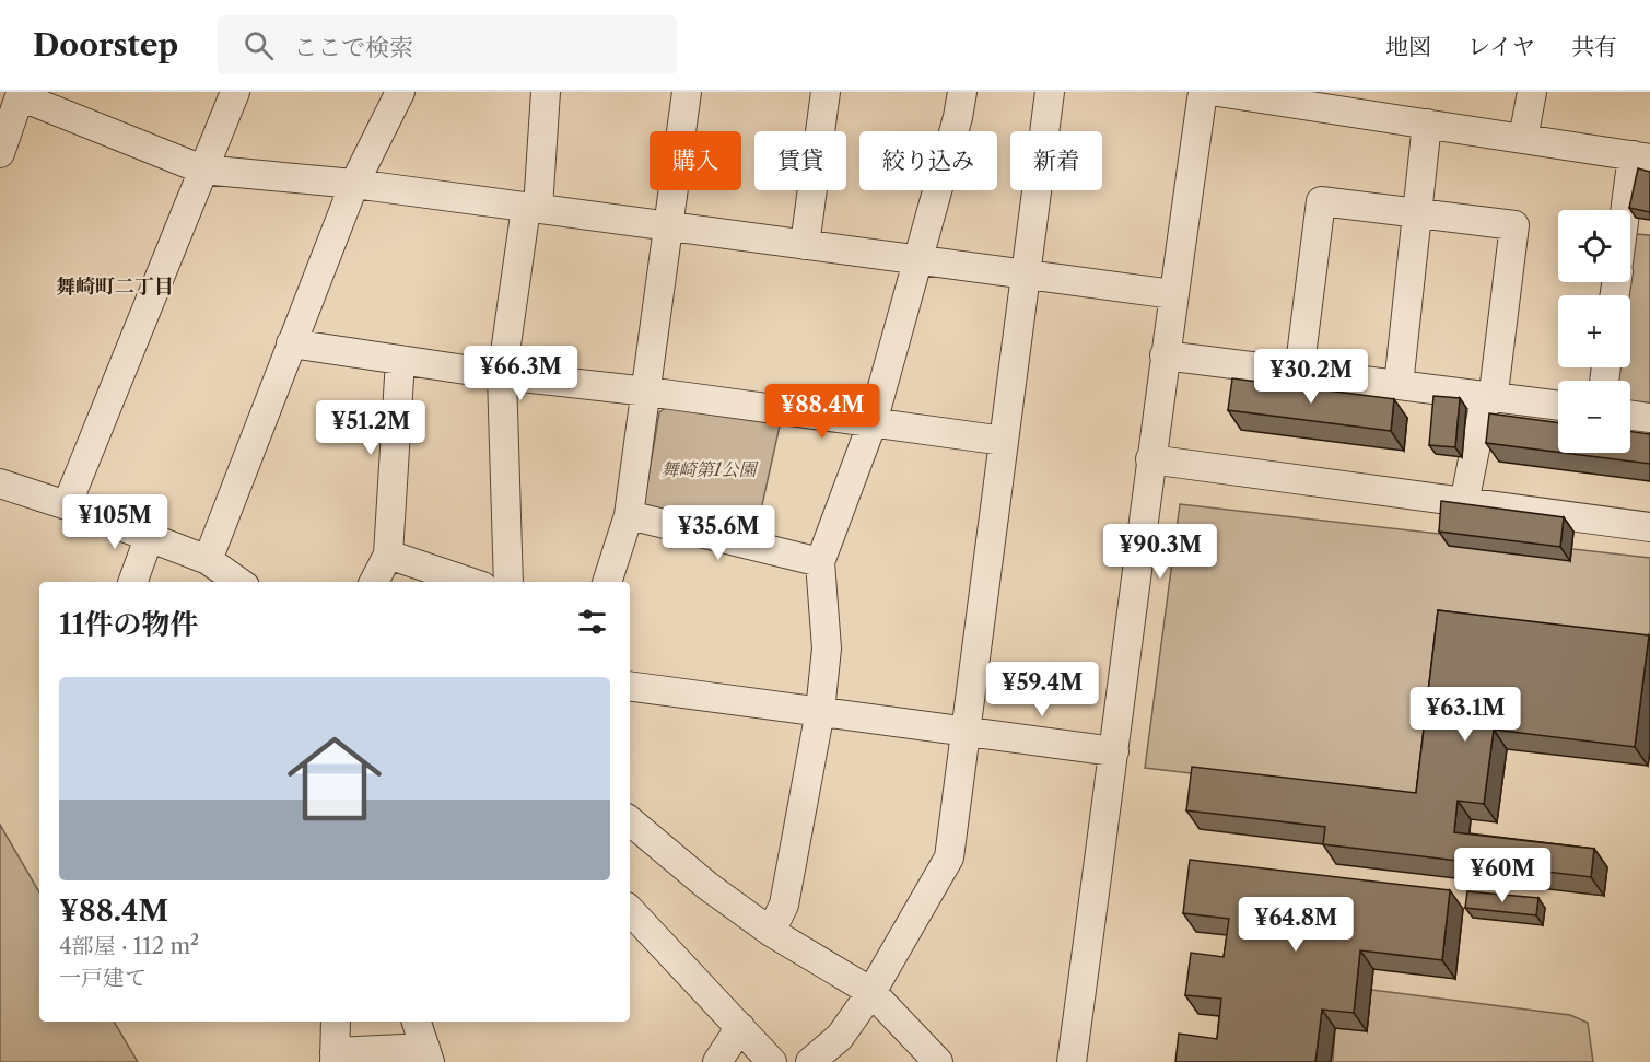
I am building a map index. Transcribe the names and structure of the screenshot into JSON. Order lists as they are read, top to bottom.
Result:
{
  "districts": ["舞崎町二丁目"],
  "parks": ["舞崎第1公園"],
  "page": {
    "header": "Doorstep",
    "search": "ここで検索",
    "nav": ["地図", "レイヤ", "共有"],
    "chip": [
      "購入",
      "賃貸",
      "絞り込み",
      "新着"
    ],
    "map_buttons": ["+", "−"],
    "price": [
      "¥66.3M",
      "¥30.2M",
      "¥88.4M",
      "¥51.2M",
      "¥105M",
      "¥35.6M",
      "¥90.3M",
      "¥59.4M",
      "¥63.1M",
      "¥60M",
      "¥64.8M"
    ],
    "heading": "11件の物件",
    "list": [
      {
        "name": "¥88.4M",
        "note": "4部屋 · 112 m² · 一戸建て"
      }
    ]
  }
}
